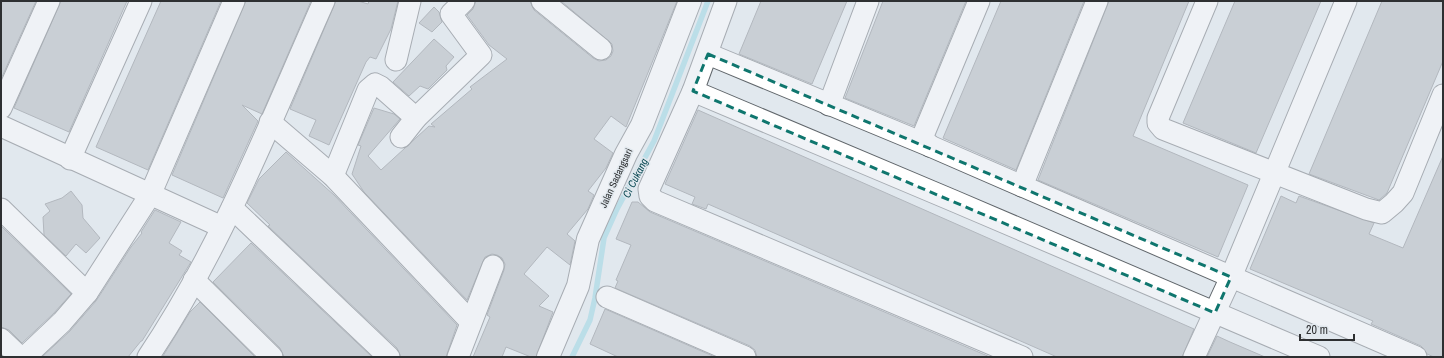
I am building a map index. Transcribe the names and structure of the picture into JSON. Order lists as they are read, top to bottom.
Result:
{
  "streets": {
    "street": ["Jalan Sadangsari"]
  },
  "water": ["Ci Cukang"],
  "scale_bar": "20 m"
}
